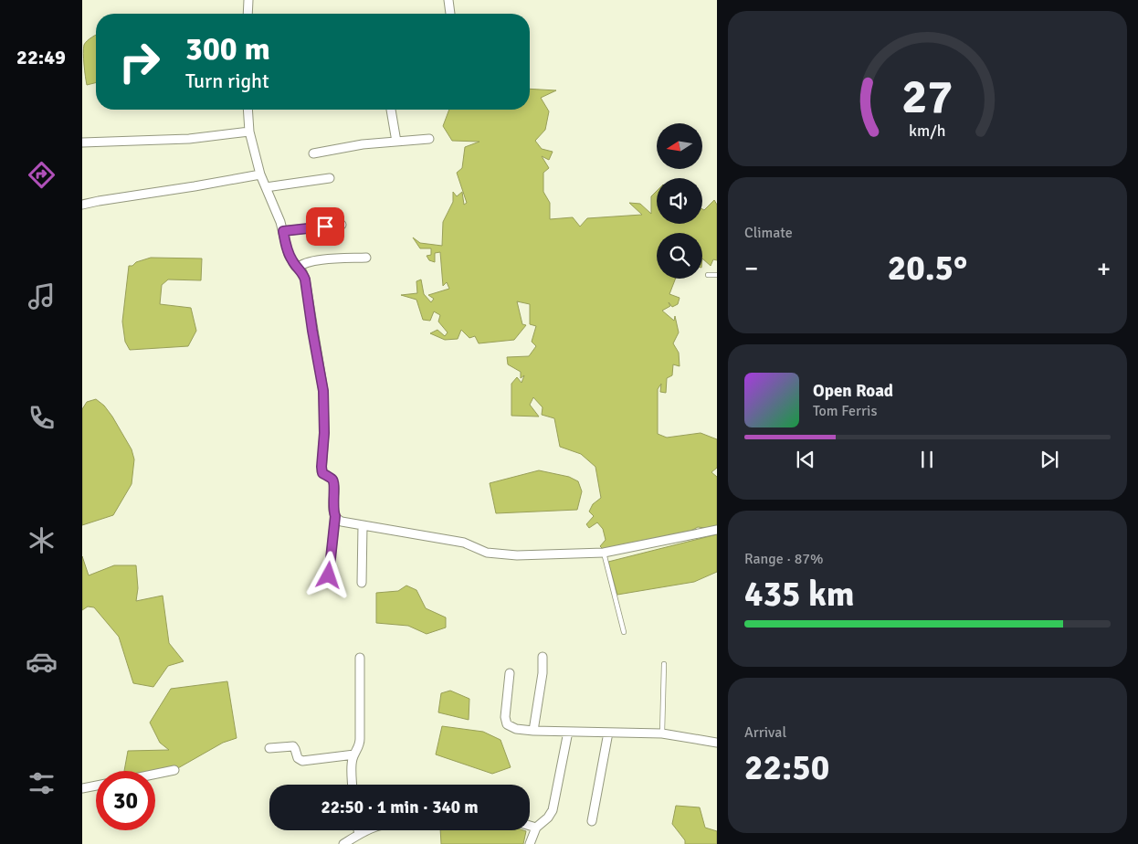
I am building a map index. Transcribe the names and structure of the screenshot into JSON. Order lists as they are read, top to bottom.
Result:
{
  "north": "left",
  "page": {
    "tabs": "22:49",
    "turn": ["300 m", "Turn right"],
    "tile": [
      "Climate",
      ["Range · 87%", "435 km"],
      ["Arrival", "22:50"]
    ],
    "heat": ["−", "20.5°", "+"],
    "song": ["Open Road", "Tom Ferris"],
    "limit": "30",
    "trip": "22:50 · 1 min · 340 m",
    "gauge": ["27", "km/h"]
  }
}
